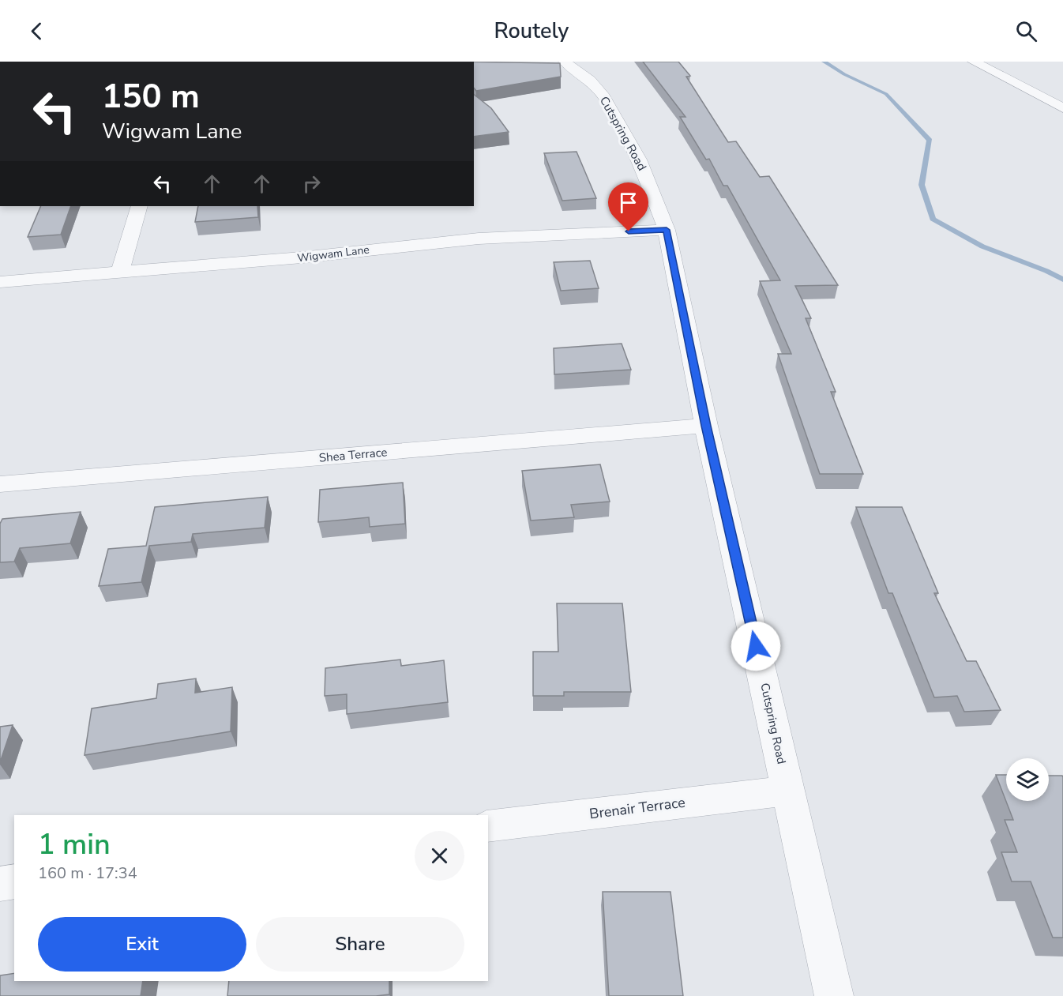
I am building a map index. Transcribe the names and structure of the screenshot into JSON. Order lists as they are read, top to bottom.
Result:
{
  "streets": {
    "street": [
      "Cutspring Road",
      "Wigwam Lane",
      "Shea Terrace",
      "Brenair Terrace"
    ]
  },
  "crossings": [
    ["Cutspring Road", "Wigwam Lane"],
    ["Cutspring Road", "Shea Terrace"],
    ["Cutspring Road", "Brenair Terrace"]
  ],
  "page": {
    "header": "Routely",
    "turn": ["150 m", "Wigwam Lane"],
    "heading": ["1 min", "160 m · 17:34"],
    "buttons": ["Exit", "Share"]
  }
}
